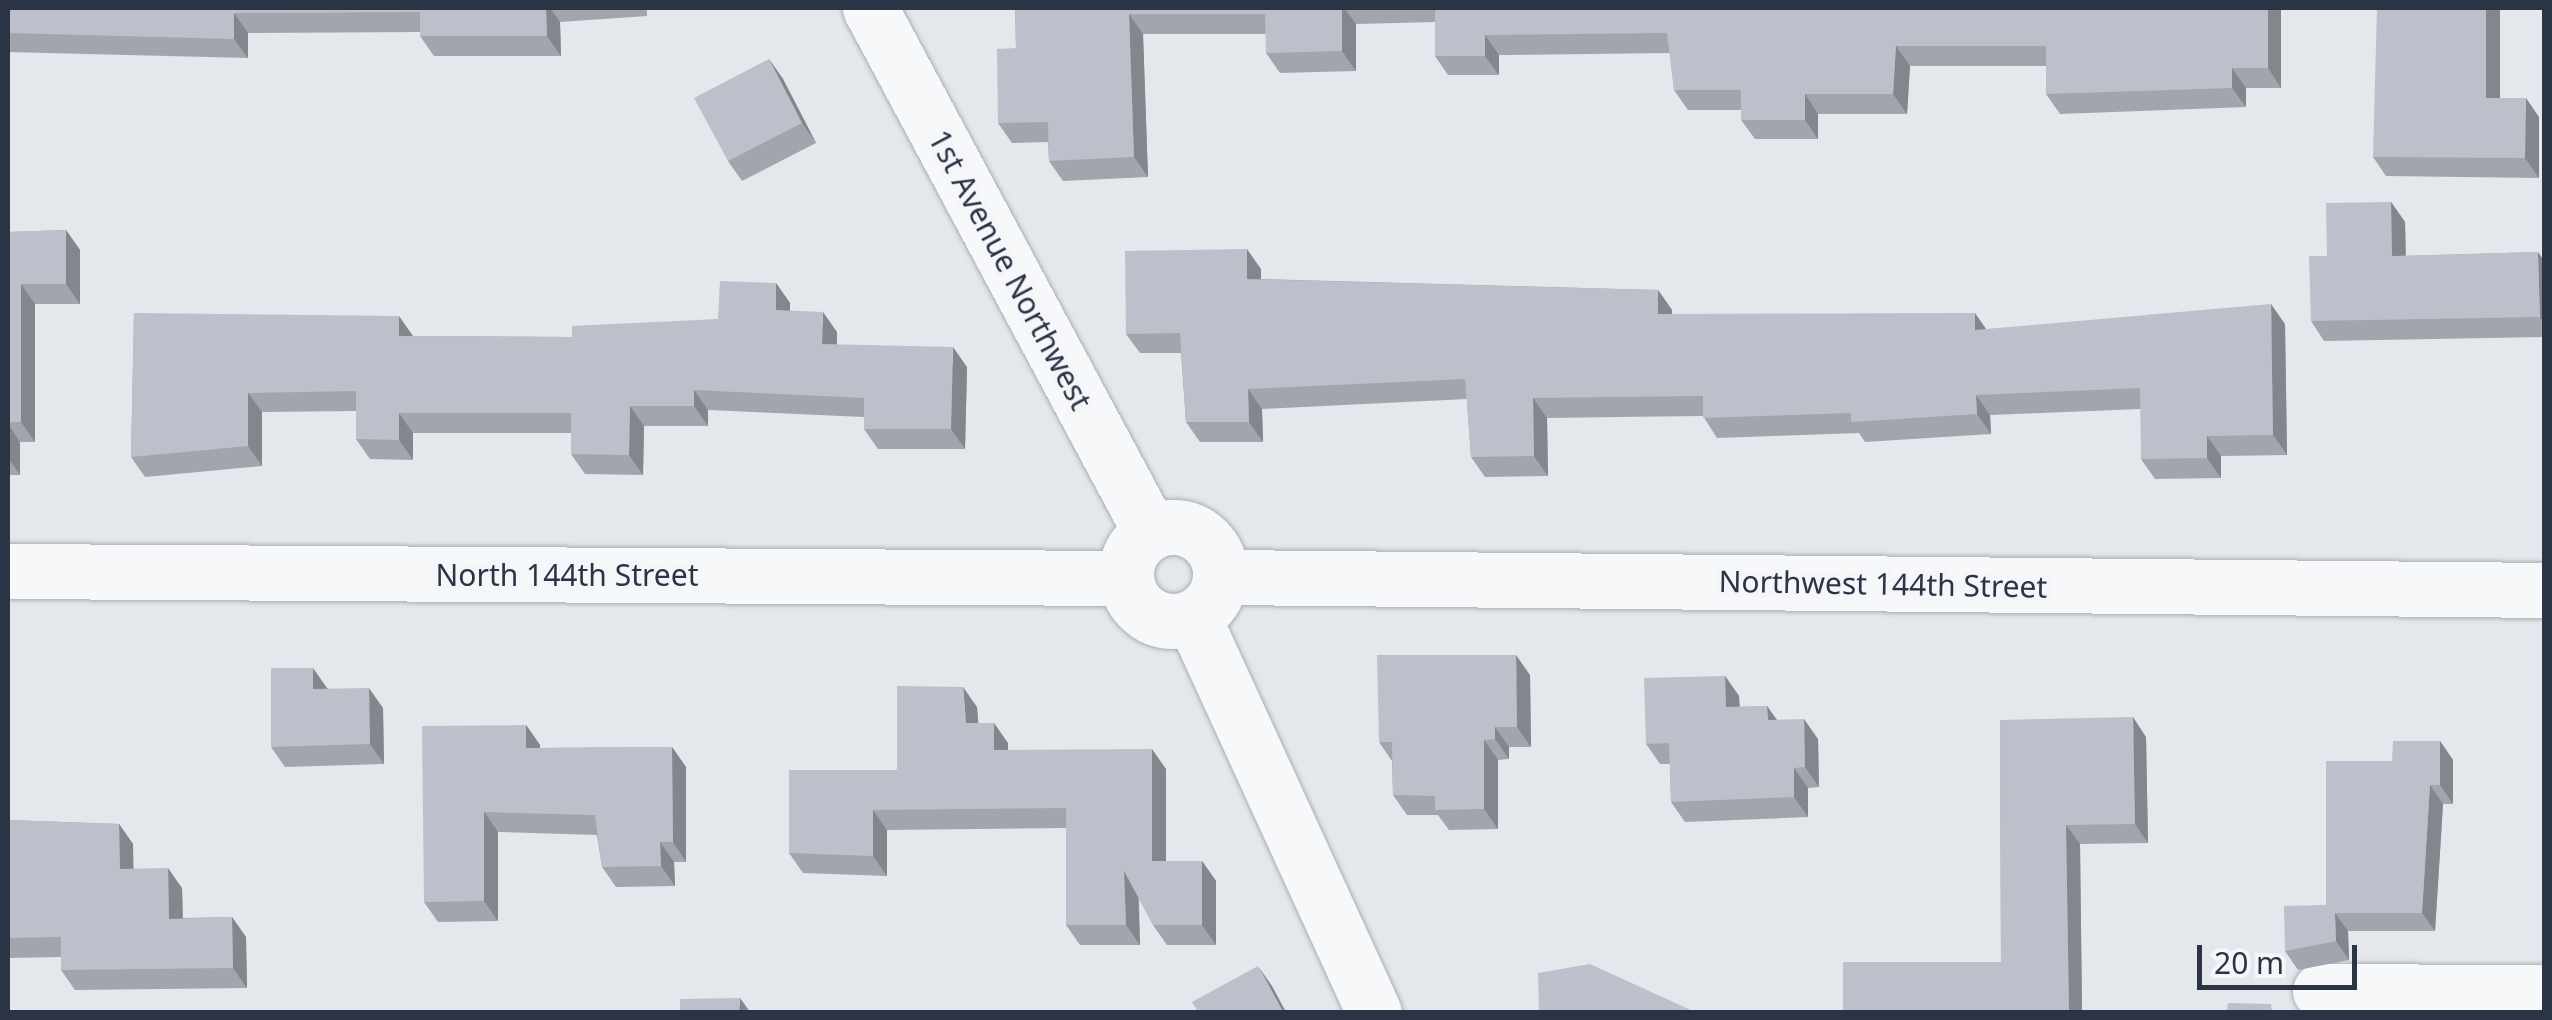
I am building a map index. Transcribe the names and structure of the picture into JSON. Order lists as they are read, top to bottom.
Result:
{
  "streets": {
    "street": ["1st Avenue Northwest", "North 144th Street", "Northwest 144th Street"]
  },
  "crossings": [
    ["1st Avenue Northwest", "North 144th Street"],
    ["1st Avenue Northwest", "Northwest 144th Street"],
    ["North 144th Street", "Northwest 144th Street"]
  ],
  "scale_bar": "20 m"
}
